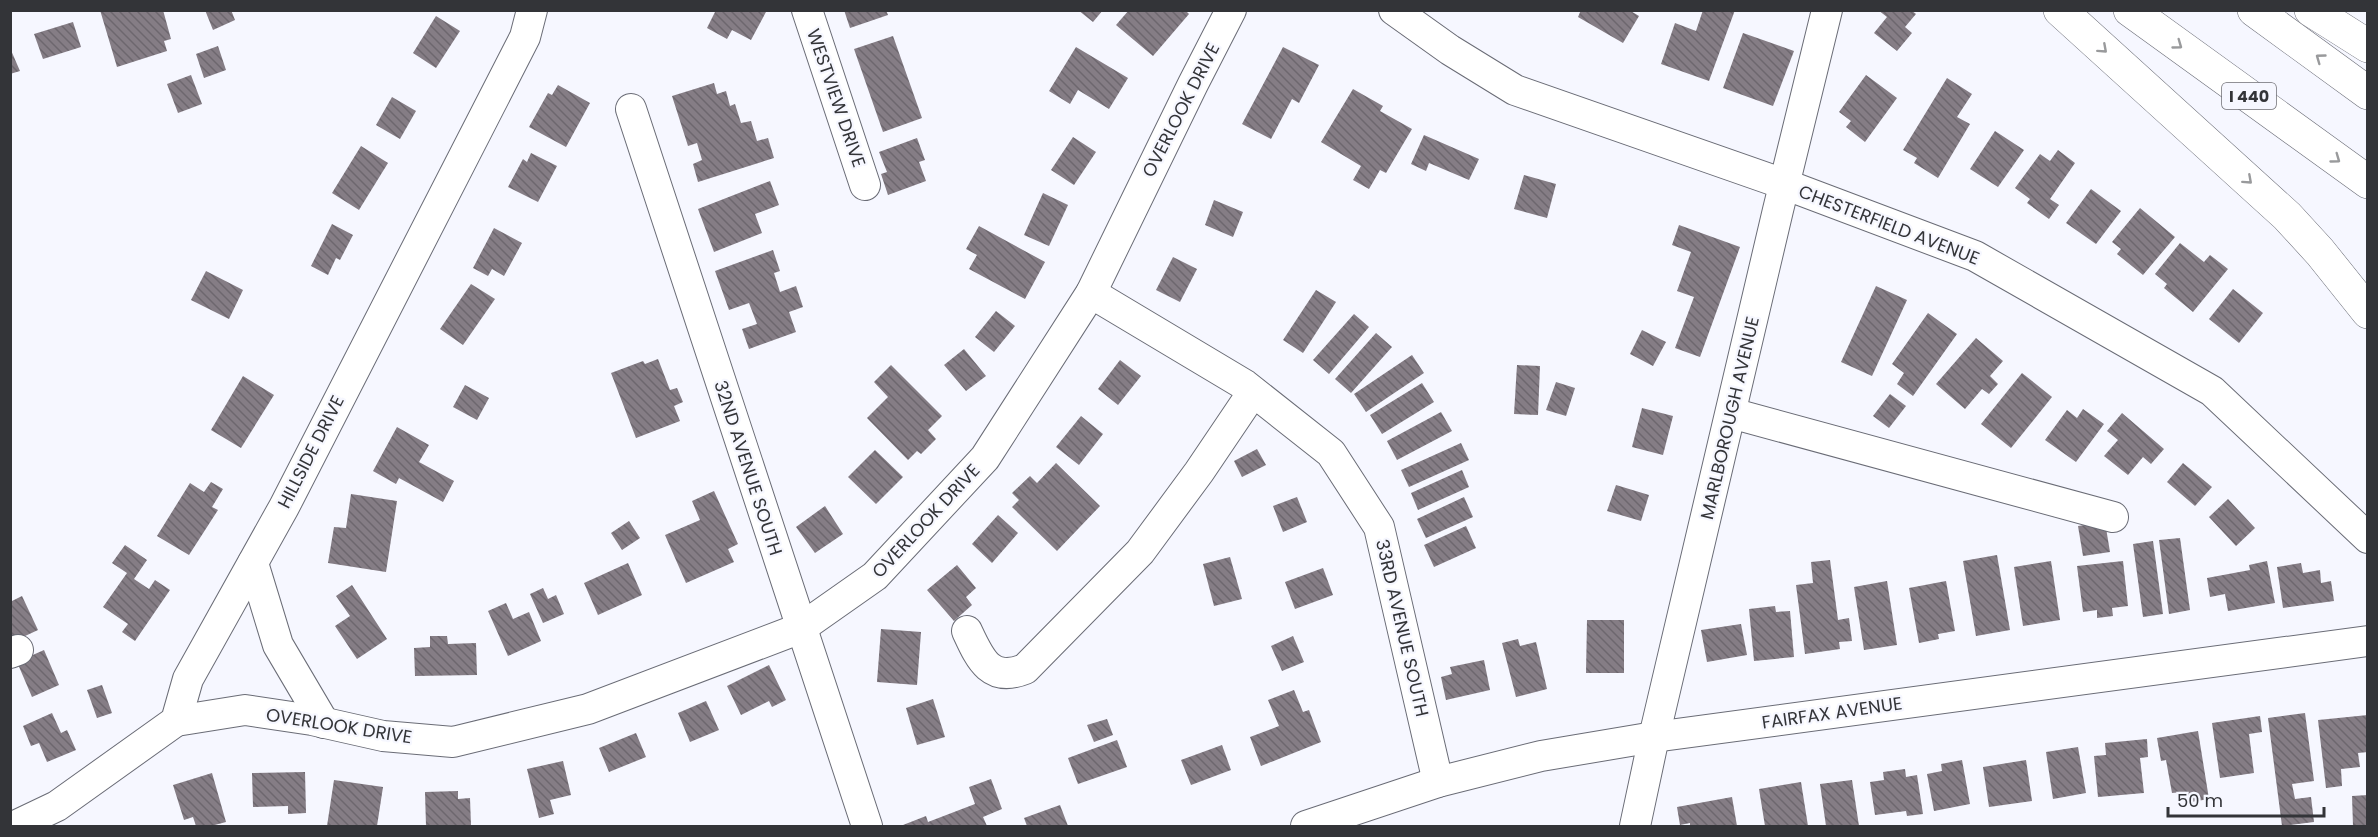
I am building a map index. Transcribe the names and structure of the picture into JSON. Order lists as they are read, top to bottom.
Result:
{
  "streets": {
    "highway": ["I 440"],
    "street": [
      "WESTVIEW DRIVE",
      "OVERLOOK DRIVE",
      "CHESTERFIELD AVENUE",
      "MARLBOROUGH AVENUE",
      "HILLSIDE DRIVE",
      "32ND AVENUE SOUTH",
      "33RD AVENUE SOUTH",
      "FAIRFAX AVENUE"
    ]
  },
  "crossings": [
    ["OVERLOOK DRIVE", "HILLSIDE DRIVE"],
    ["OVERLOOK DRIVE", "32ND AVENUE SOUTH"],
    ["OVERLOOK DRIVE", "33RD AVENUE SOUTH"],
    ["CHESTERFIELD AVENUE", "MARLBOROUGH AVENUE"],
    ["MARLBOROUGH AVENUE", "FAIRFAX AVENUE"],
    ["33RD AVENUE SOUTH", "FAIRFAX AVENUE"]
  ],
  "scale_bar": "50 m"
}
